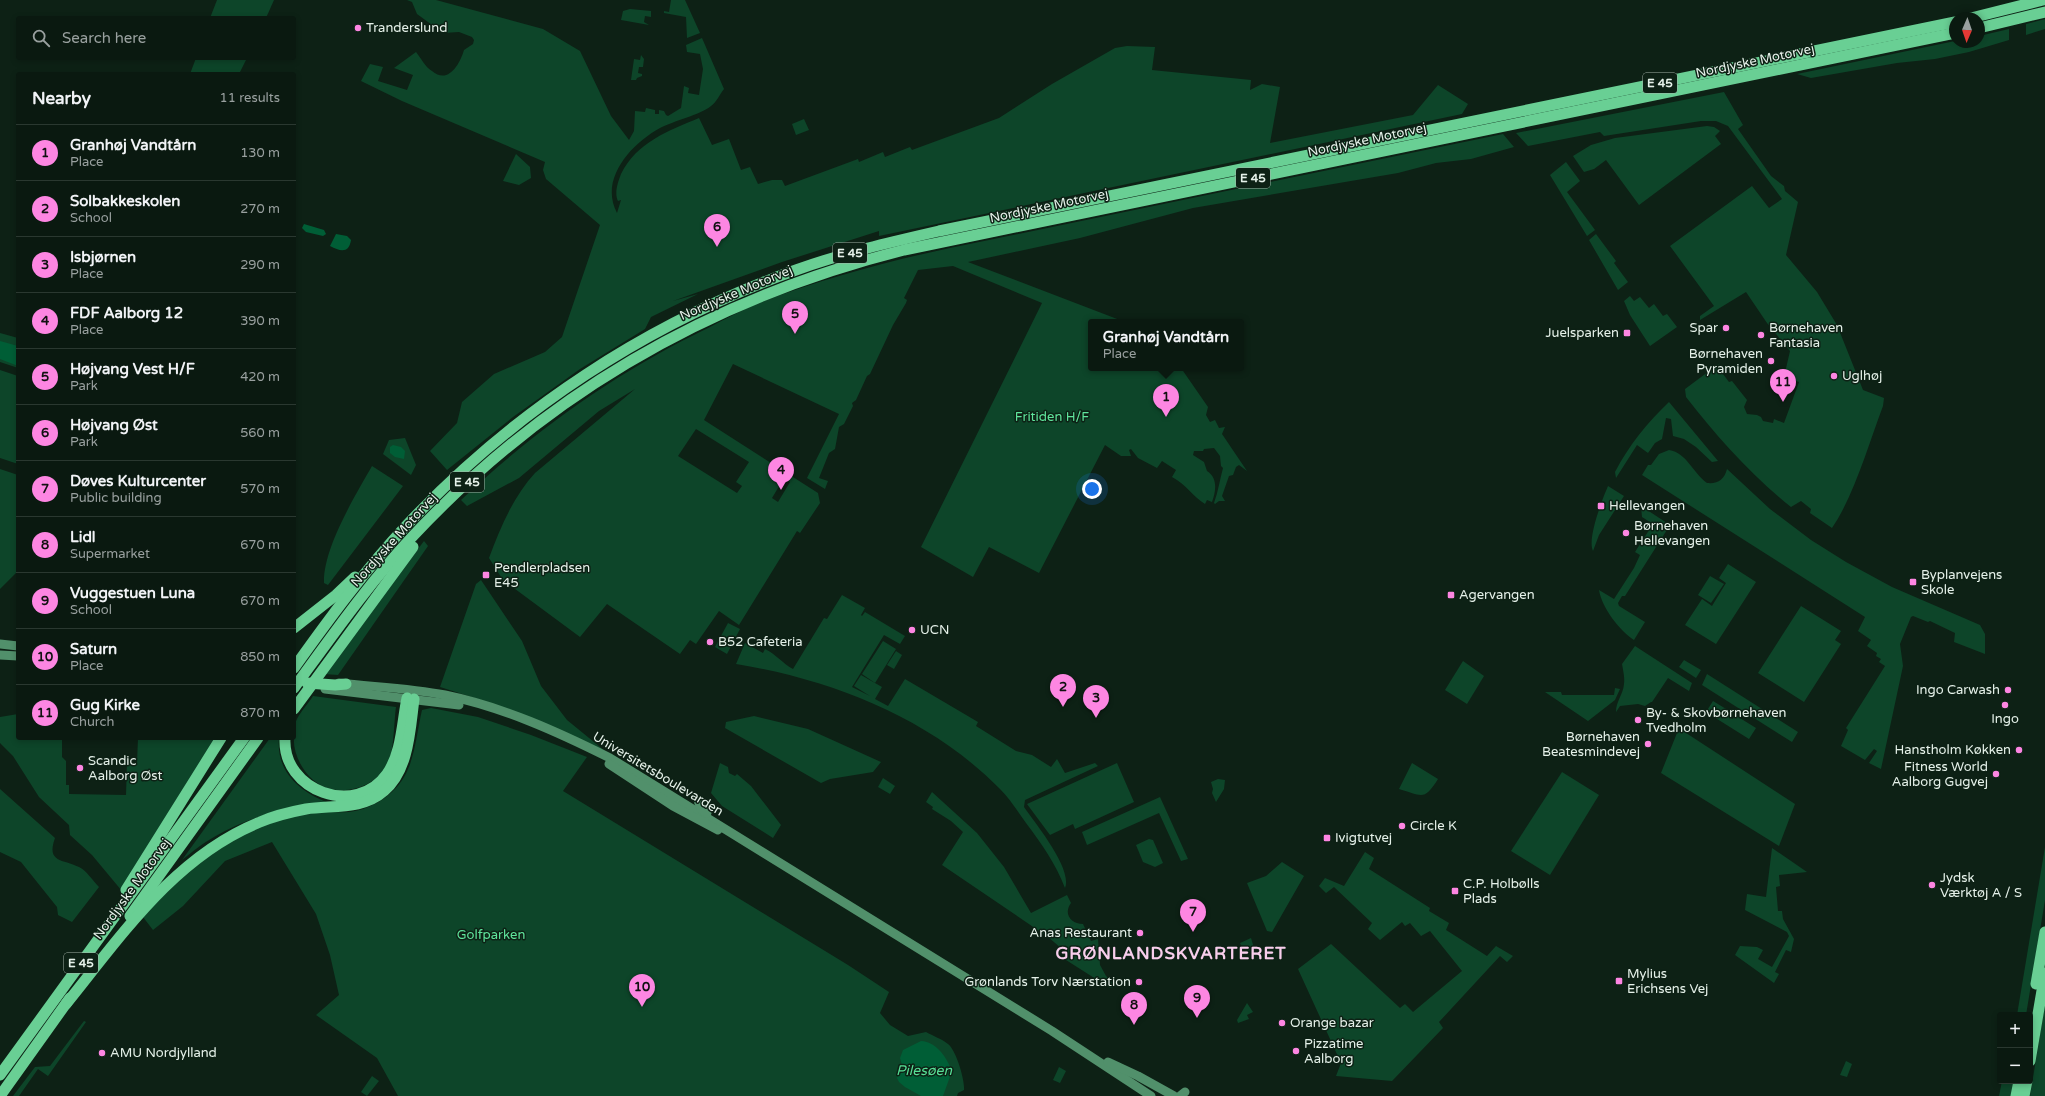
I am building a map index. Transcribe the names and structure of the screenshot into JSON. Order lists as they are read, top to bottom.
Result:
{
  "streets": {
    "highway": ["Nordjyske Motorvej", "E 45"],
    "main road": ["Universitetsboulevarden"]
  },
  "districts": ["GRØNLANDSKVARTERET"],
  "water": ["Pilesøen"],
  "parks": ["Fritiden H/F", "Golfparken"],
  "places": {
    "other": [
      "Tranderslund",
      "Spar",
      "Børnehaven Fantasia",
      "Børnehaven Pyramiden",
      "Uglhøj",
      "Børnehaven Hellevangen",
      "UCN",
      "B52 Cafeteria",
      "Ingo Carwash",
      "Ingo",
      "By- & Skovbørnehaven Tvedholm",
      "Børnehaven Beatesmindevej",
      "Hanstholm Køkken",
      "Scandic Aalborg Øst",
      "Fitness World Aalborg Gugvej",
      "Circle K",
      "Jydsk Værktøj A / S",
      "Anas Restaurant",
      "Grønlands Torv Nærstation",
      "Orange bazar",
      "Pizzatime Aalborg",
      "AMU Nordjylland"
    ],
    "transit": [
      "Juelsparken",
      "Hellevangen",
      "Pendlerpladsen E45",
      "Byplanvejens Skole",
      "Agervangen",
      "Ivigtutvej",
      "C.P. Holbølls Plads",
      "Mylius Erichsens Vej"
    ]
  },
  "north": "bottom",
  "page": {
    "search": "Search here",
    "heading": ["Nearby", "11 results"],
    "list": [
      {
        "mark": "1",
        "name": "Granhøj Vandtårn",
        "note": "Place",
        "value": "130 m"
      },
      {
        "mark": "2",
        "name": "Solbakkeskolen",
        "note": "School",
        "value": "270 m"
      },
      {
        "mark": "3",
        "name": "Isbjørnen",
        "note": "Place",
        "value": "290 m"
      },
      {
        "mark": "4",
        "name": "FDF Aalborg 12",
        "note": "Place",
        "value": "390 m"
      },
      {
        "mark": "5",
        "name": "Højvang Vest H/F",
        "note": "Park",
        "value": "420 m"
      },
      {
        "mark": "6",
        "name": "Højvang Øst",
        "note": "Park",
        "value": "560 m"
      },
      {
        "mark": "7",
        "name": "Døves Kulturcenter",
        "note": "Public building",
        "value": "570 m"
      },
      {
        "mark": "8",
        "name": "Lidl",
        "note": "Supermarket",
        "value": "670 m"
      },
      {
        "mark": "9",
        "name": "Vuggestuen Luna",
        "note": "School",
        "value": "670 m"
      },
      {
        "mark": "10",
        "name": "Saturn",
        "note": "Place",
        "value": "850 m"
      },
      {
        "mark": "11",
        "name": "Gug Kirke",
        "note": "Church",
        "value": "870 m"
      }
    ],
    "pins": [
      "6",
      "5",
      "11",
      "1",
      "4",
      "2",
      "3",
      "7",
      "10",
      "9",
      "8"
    ],
    "popup": ["Granhøj Vandtårn", "Place"],
    "map_buttons": ["+", "−"]
  }
}
